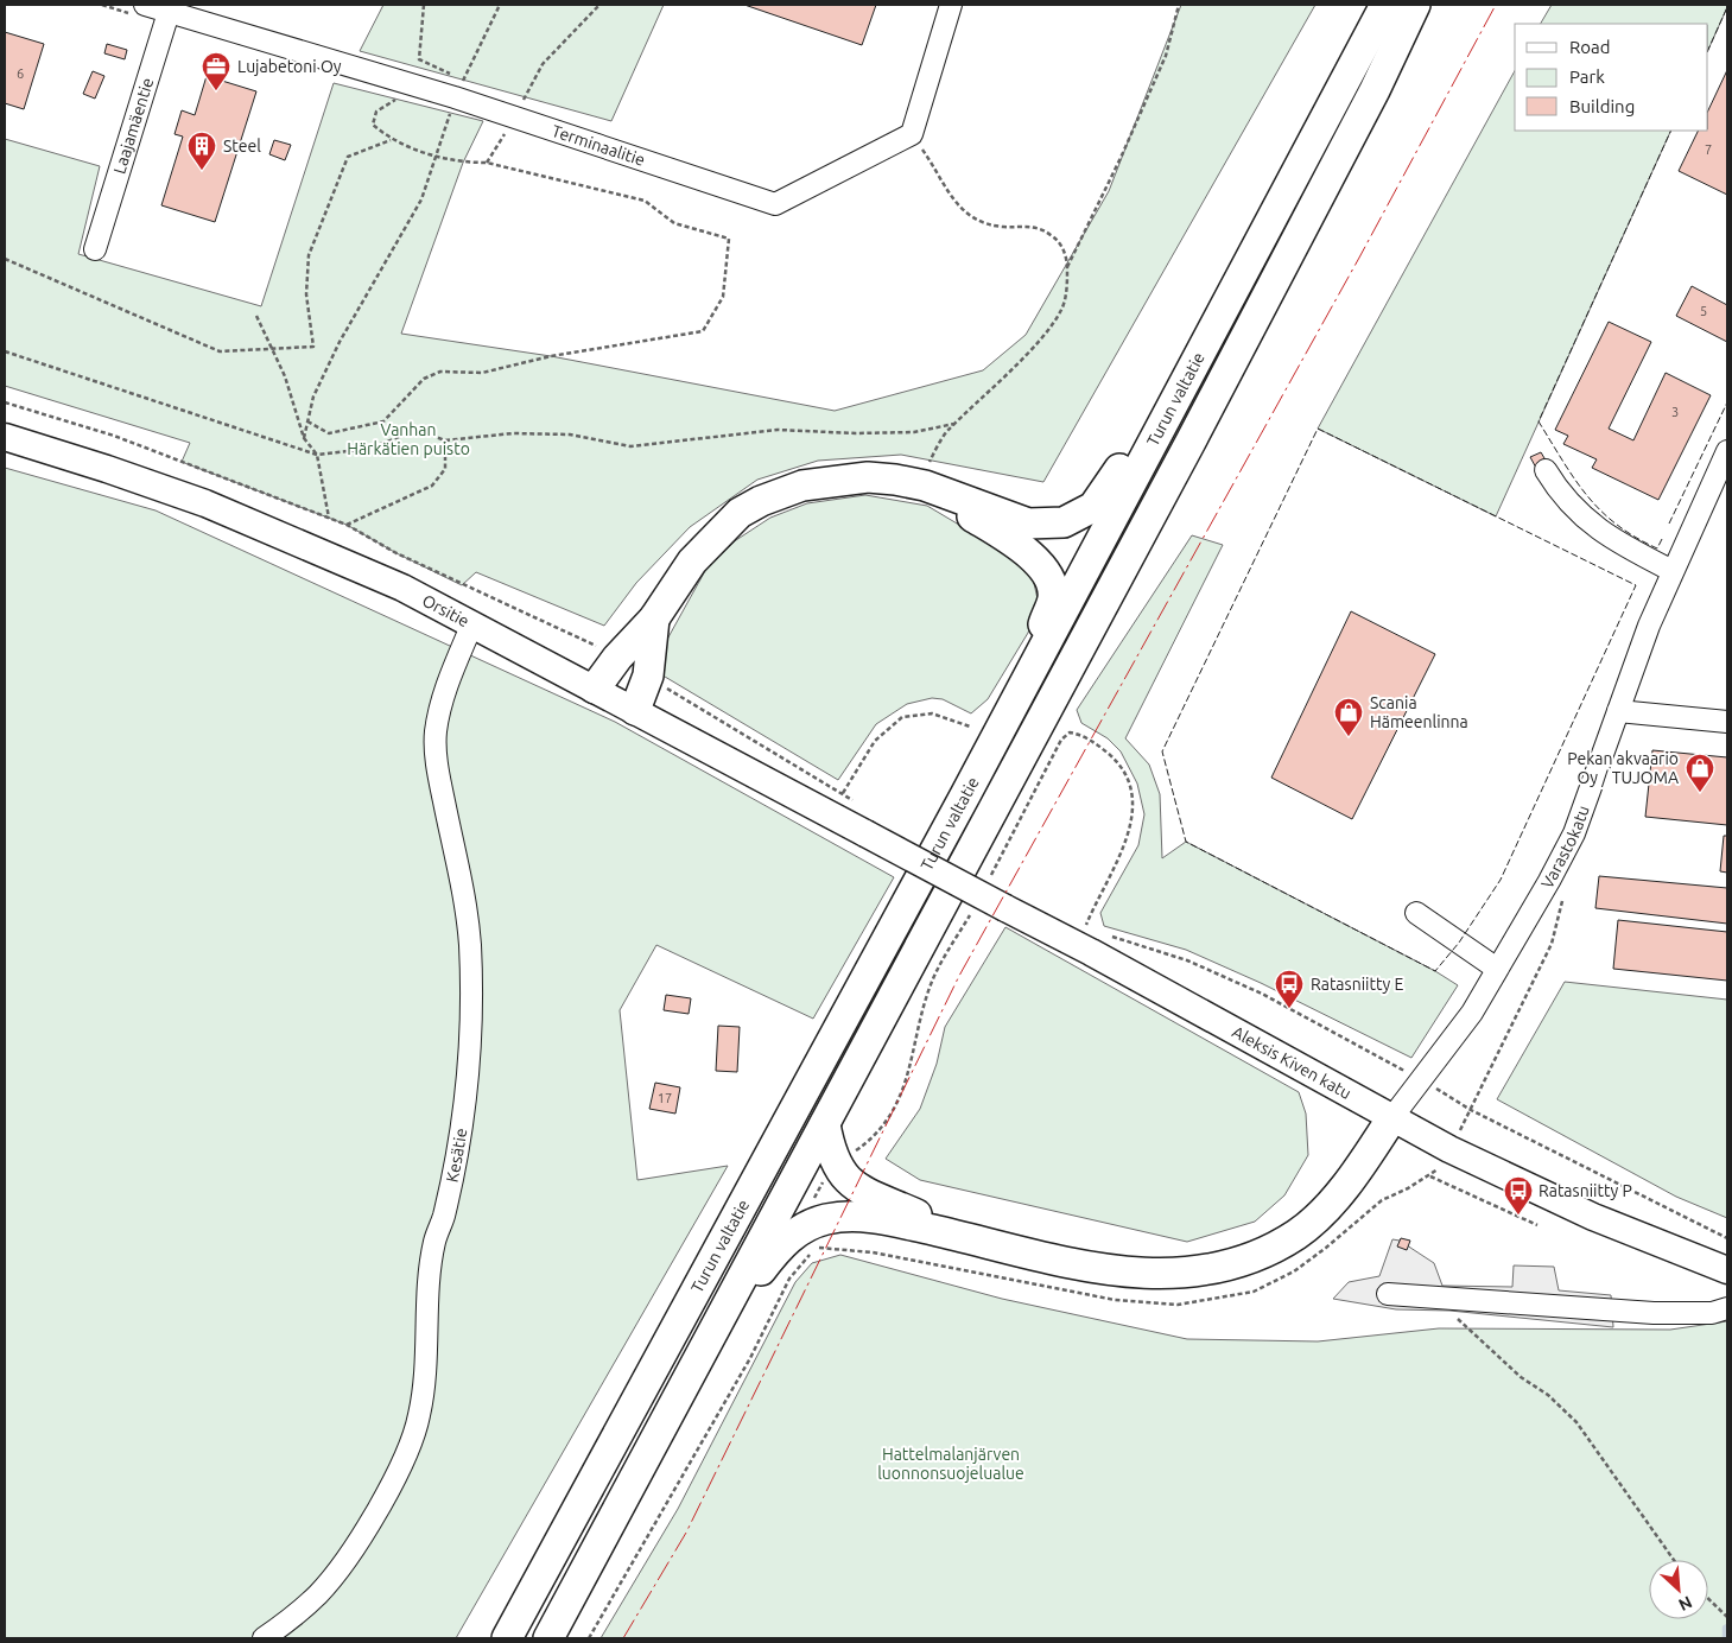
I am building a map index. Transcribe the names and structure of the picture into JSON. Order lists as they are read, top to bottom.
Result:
{
  "streets": {
    "highway": ["Turun valtatie"],
    "main road": ["Orsitie", "Aleksis Kiven katu"],
    "street": [
      "Laajamäentie",
      "Terminaalitie",
      "Varastokatu",
      "Kesätie"
    ]
  },
  "crossings": [
    ["Laajamäentie", "Terminaalitie"],
    ["Orsitie", "Aleksis Kiven katu"],
    ["Orsitie", "Kesätie"],
    ["Varastokatu", "Aleksis Kiven katu"]
  ],
  "parks": ["Vanhan Härkätien puisto", "Hattelmalanjärven luonnonsuojelualue"],
  "places": {
    "office": ["Lujabetoni Oy"],
    "building": ["Steel"],
    "shop": ["Scania Hämeenlinna", "Pekan akvaario Oy / TUJOMA"],
    "bus stop": ["Ratasniitty E", "Ratasniitty P"]
  },
  "house_numbers": [
    "6",
    "7",
    "5",
    "3",
    "17"
  ],
  "legend": ["Road", "Park", "Building"],
  "north": "bottom right"
}
